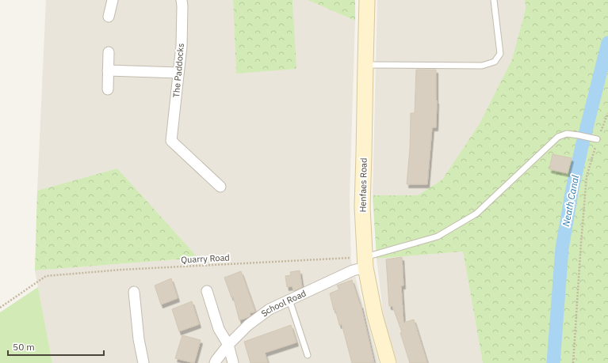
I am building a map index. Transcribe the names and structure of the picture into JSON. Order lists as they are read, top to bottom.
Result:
{
  "streets": {
    "main road": ["Henfaes Road"],
    "street": ["The Paddocks", "School Road"],
    "path": ["Quarry Road"]
  },
  "crossings": [
    ["Henfaes Road", "Quarry Road"],
    ["Henfaes Road", "School Road"],
    ["Quarry Road", "School Road"]
  ],
  "water": ["Neath Canal"],
  "scale_bar": "50 m"
}
